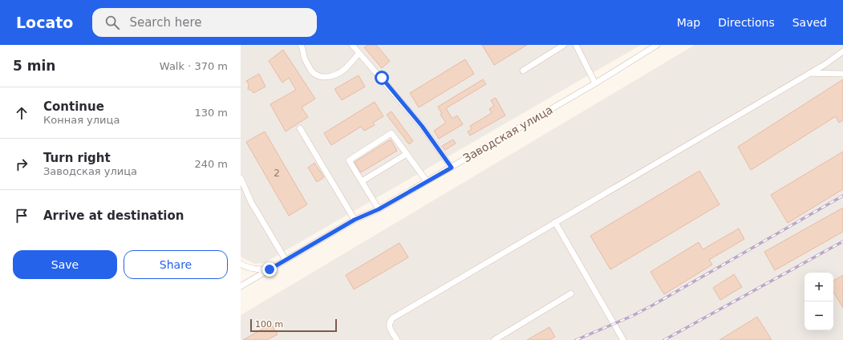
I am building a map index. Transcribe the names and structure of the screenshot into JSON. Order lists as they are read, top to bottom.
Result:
{
  "streets": {
    "street": ["Заводская улица"]
  },
  "house_numbers": ["2"],
  "scale_bar": "100 m",
  "page": {
    "header": "Locato",
    "search": "Search here",
    "nav": ["Map", "Directions", "Saved"],
    "heading": ["5 min", "Walk · 370 m"],
    "list": [
      ["Continue", "Конная улица", "130 m"],
      ["Turn right", "Заводская улица", "240 m"],
      "Arrive at destination"
    ],
    "buttons": ["Save", "Share"],
    "map_buttons": ["+", "−"],
    "scale": "100 m"
  }
}
